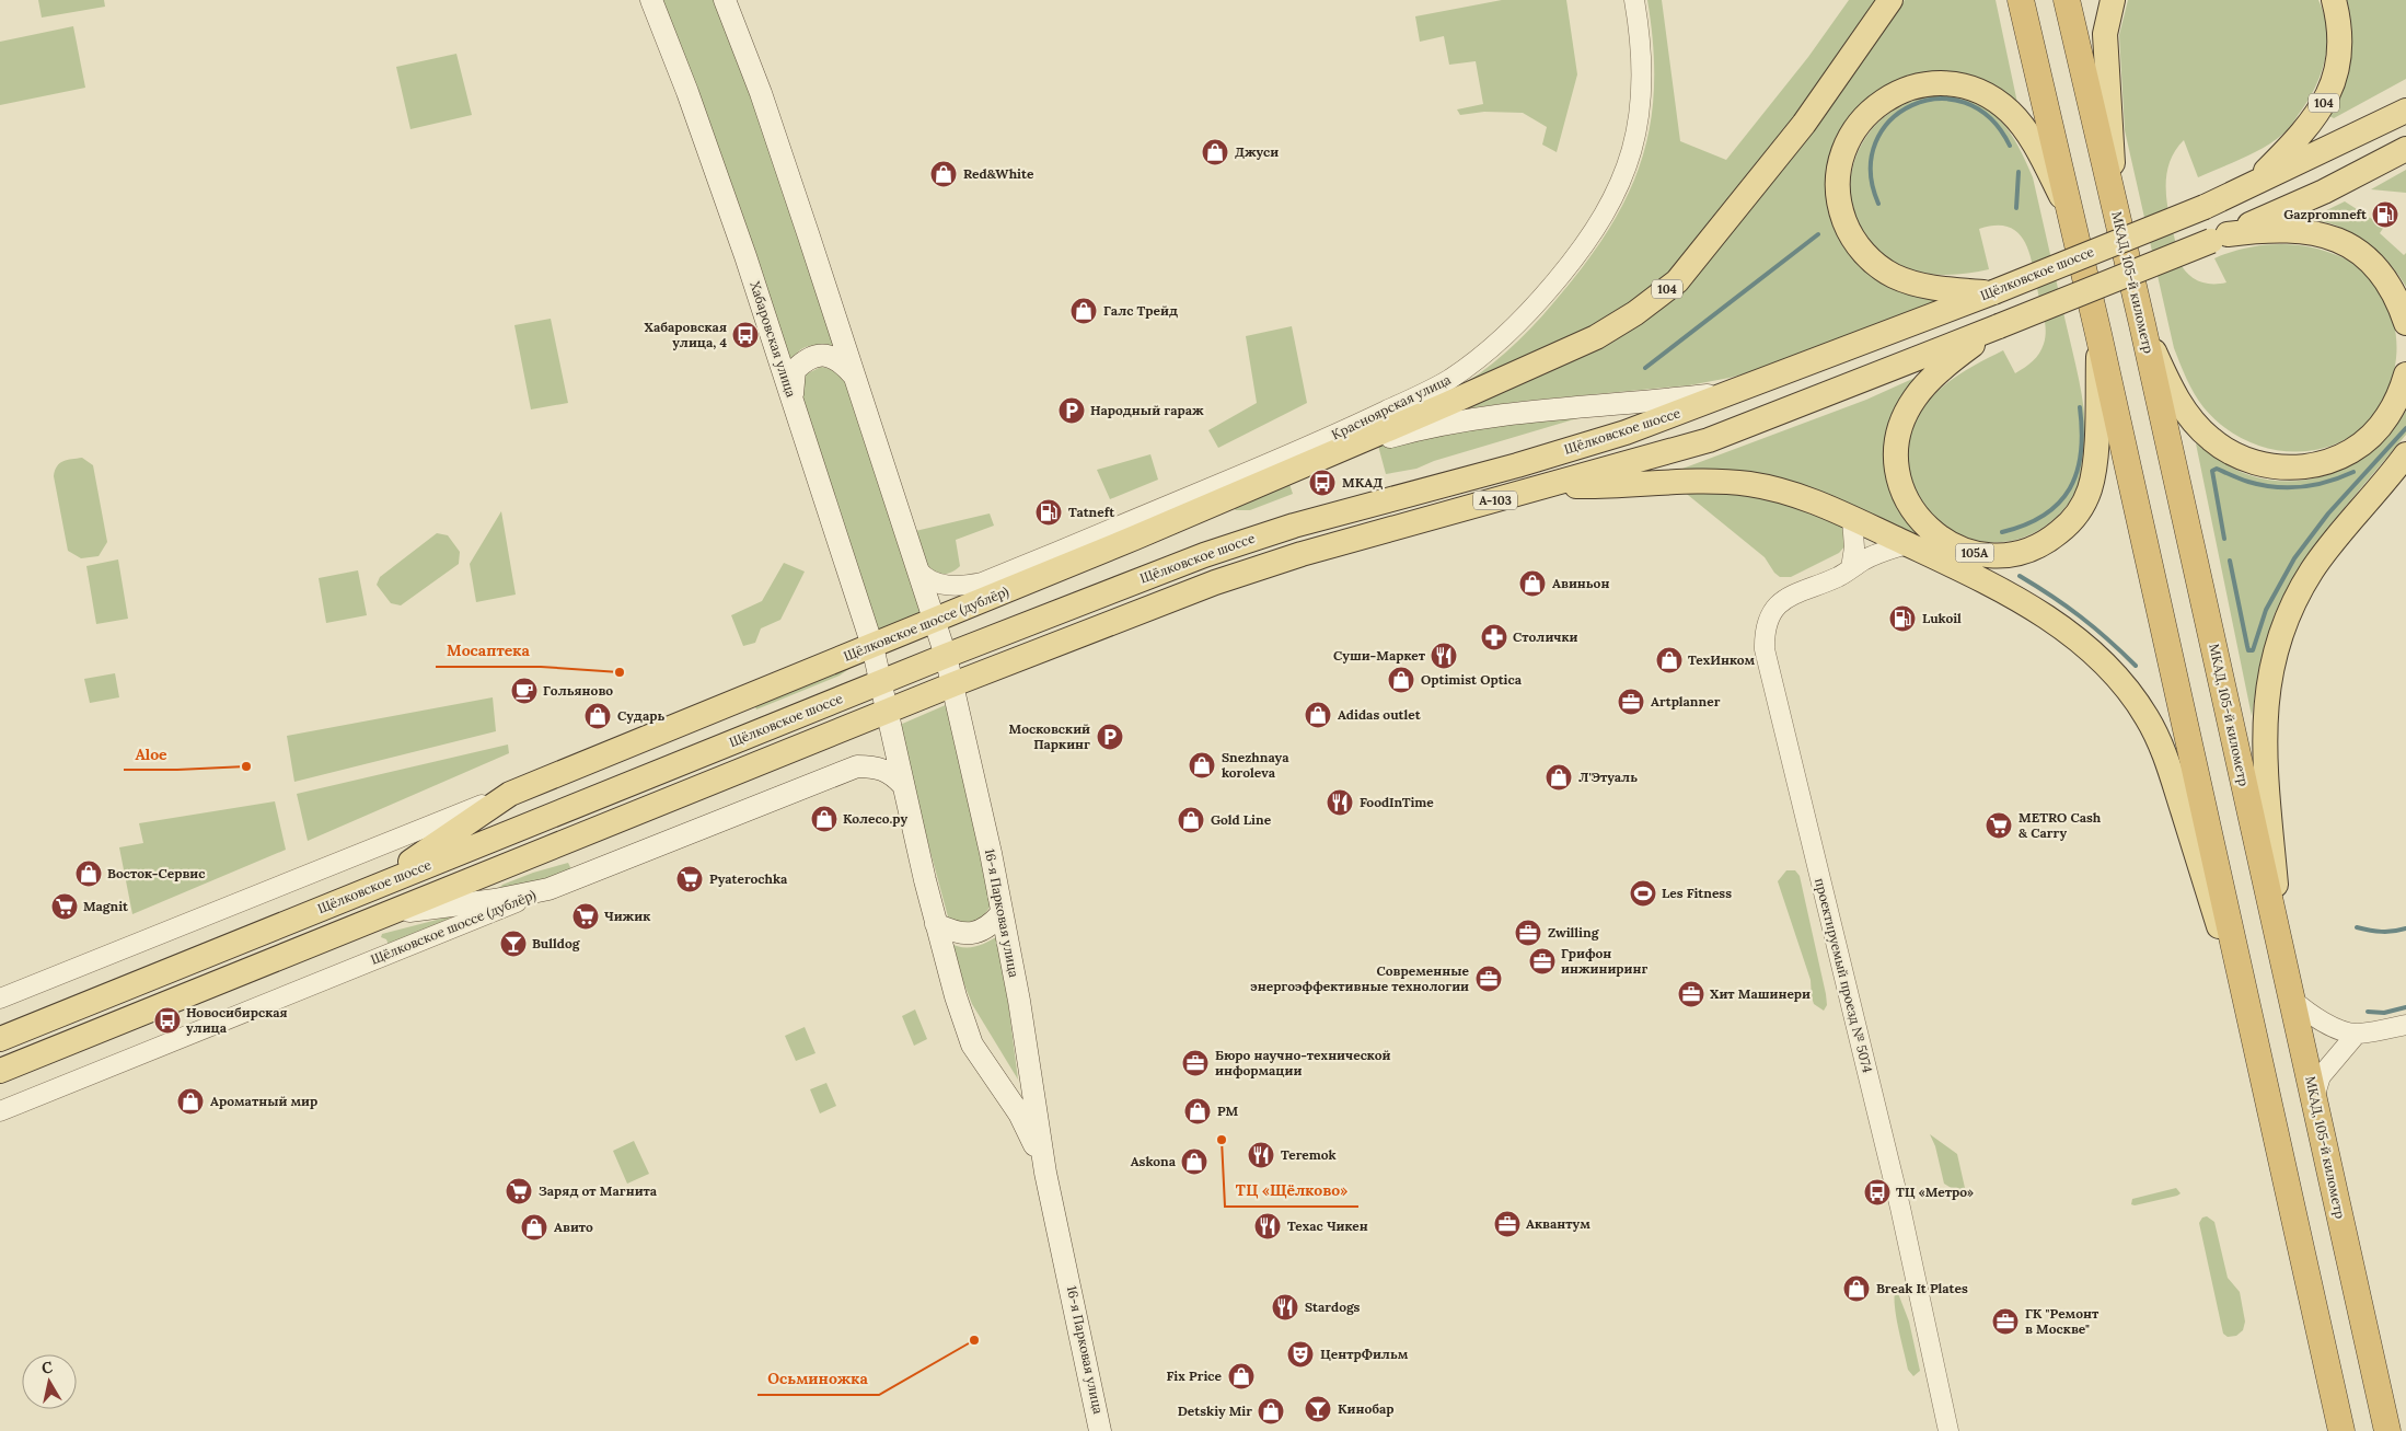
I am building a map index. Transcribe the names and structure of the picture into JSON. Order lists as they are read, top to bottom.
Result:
{
  "streets": {
    "highway": ["МКАД, 105-й километр"],
    "main road": [
      "104",
      "Щёлковское шоссе",
      "Хабаровская улица",
      "А-103",
      "105A",
      "Щёлковское шоссе (дублёр)",
      "16-я Парковая улица"
    ],
    "street": ["Красноярская улица", "проектируемый проезд № 5074"]
  },
  "crossings": [
    ["104", "Щёлковское шоссе"],
    ["104", "Щёлковское шоссе (дублёр)"],
    ["Щёлковское шоссе", "Хабаровская улица"],
    ["Щёлковское шоссе", "Щёлковское шоссе (дублёр)"],
    ["Щёлковское шоссе", "16-я Парковая улица"],
    ["Хабаровская улица", "Щёлковское шоссе (дублёр)"],
    ["Хабаровская улица", "16-я Парковая улица"],
    ["А-103", "16-я Парковая улица"],
    ["Щёлковское шоссе (дублёр)", "16-я Парковая улица"]
  ],
  "places": {
    "shop": [
      "Джуси",
      "Red&White",
      "Галс Трейд",
      "Авиньон",
      "ТехИнком",
      "Optimist Optica",
      "Adidas outlet",
      "Сударь",
      "Snezhnaya koroleva",
      "Л'Этуаль",
      "Колесо.ру",
      "Gold Line",
      "Восток-Сервис",
      "Ароматный мир",
      "PM",
      "Askona",
      "Авито",
      "Break It Plates",
      "Fix Price",
      "Detskiy Mir"
    ],
    "fuel station": ["Gazpromneft", "Tatneft", "Lukoil"],
    "bus stop": [
      "Хабаровская улица, 4",
      "МКАД",
      "Новосибирская улица",
      "ТЦ «Метро»"
    ],
    "parking": ["Народный гараж", "Московский Паркинг"],
    "pharmacy": ["Столички"],
    "restaurant": [
      "Суши-Маркет",
      "FoodInTime",
      "Teremok",
      "Техас Чикен",
      "Stardogs"
    ],
    "other": [
      "Мосаптека",
      "Aloe",
      "ТЦ «Щёлково»",
      "Осьминожка"
    ],
    "cafe": ["Гольяново"],
    "office": [
      "Artplanner",
      "Zwilling",
      "Грифон инжиниринг",
      "Современные энергоэффективные технологии",
      "Хит Машинери",
      "Бюро научно-технической информации",
      "Аквантум",
      "ГК \"Ремонт в Москве\""
    ],
    "supermarket": [
      "METRO Cash & Carry",
      "Pyaterochka",
      "Magnit",
      "Чижик",
      "Заряд от Магнита"
    ],
    "sports": ["Les Fitness"],
    "bar": ["Bulldog", "Кинобар"],
    "theatre": ["ЦентрФильм"]
  },
  "north": "top"
}
